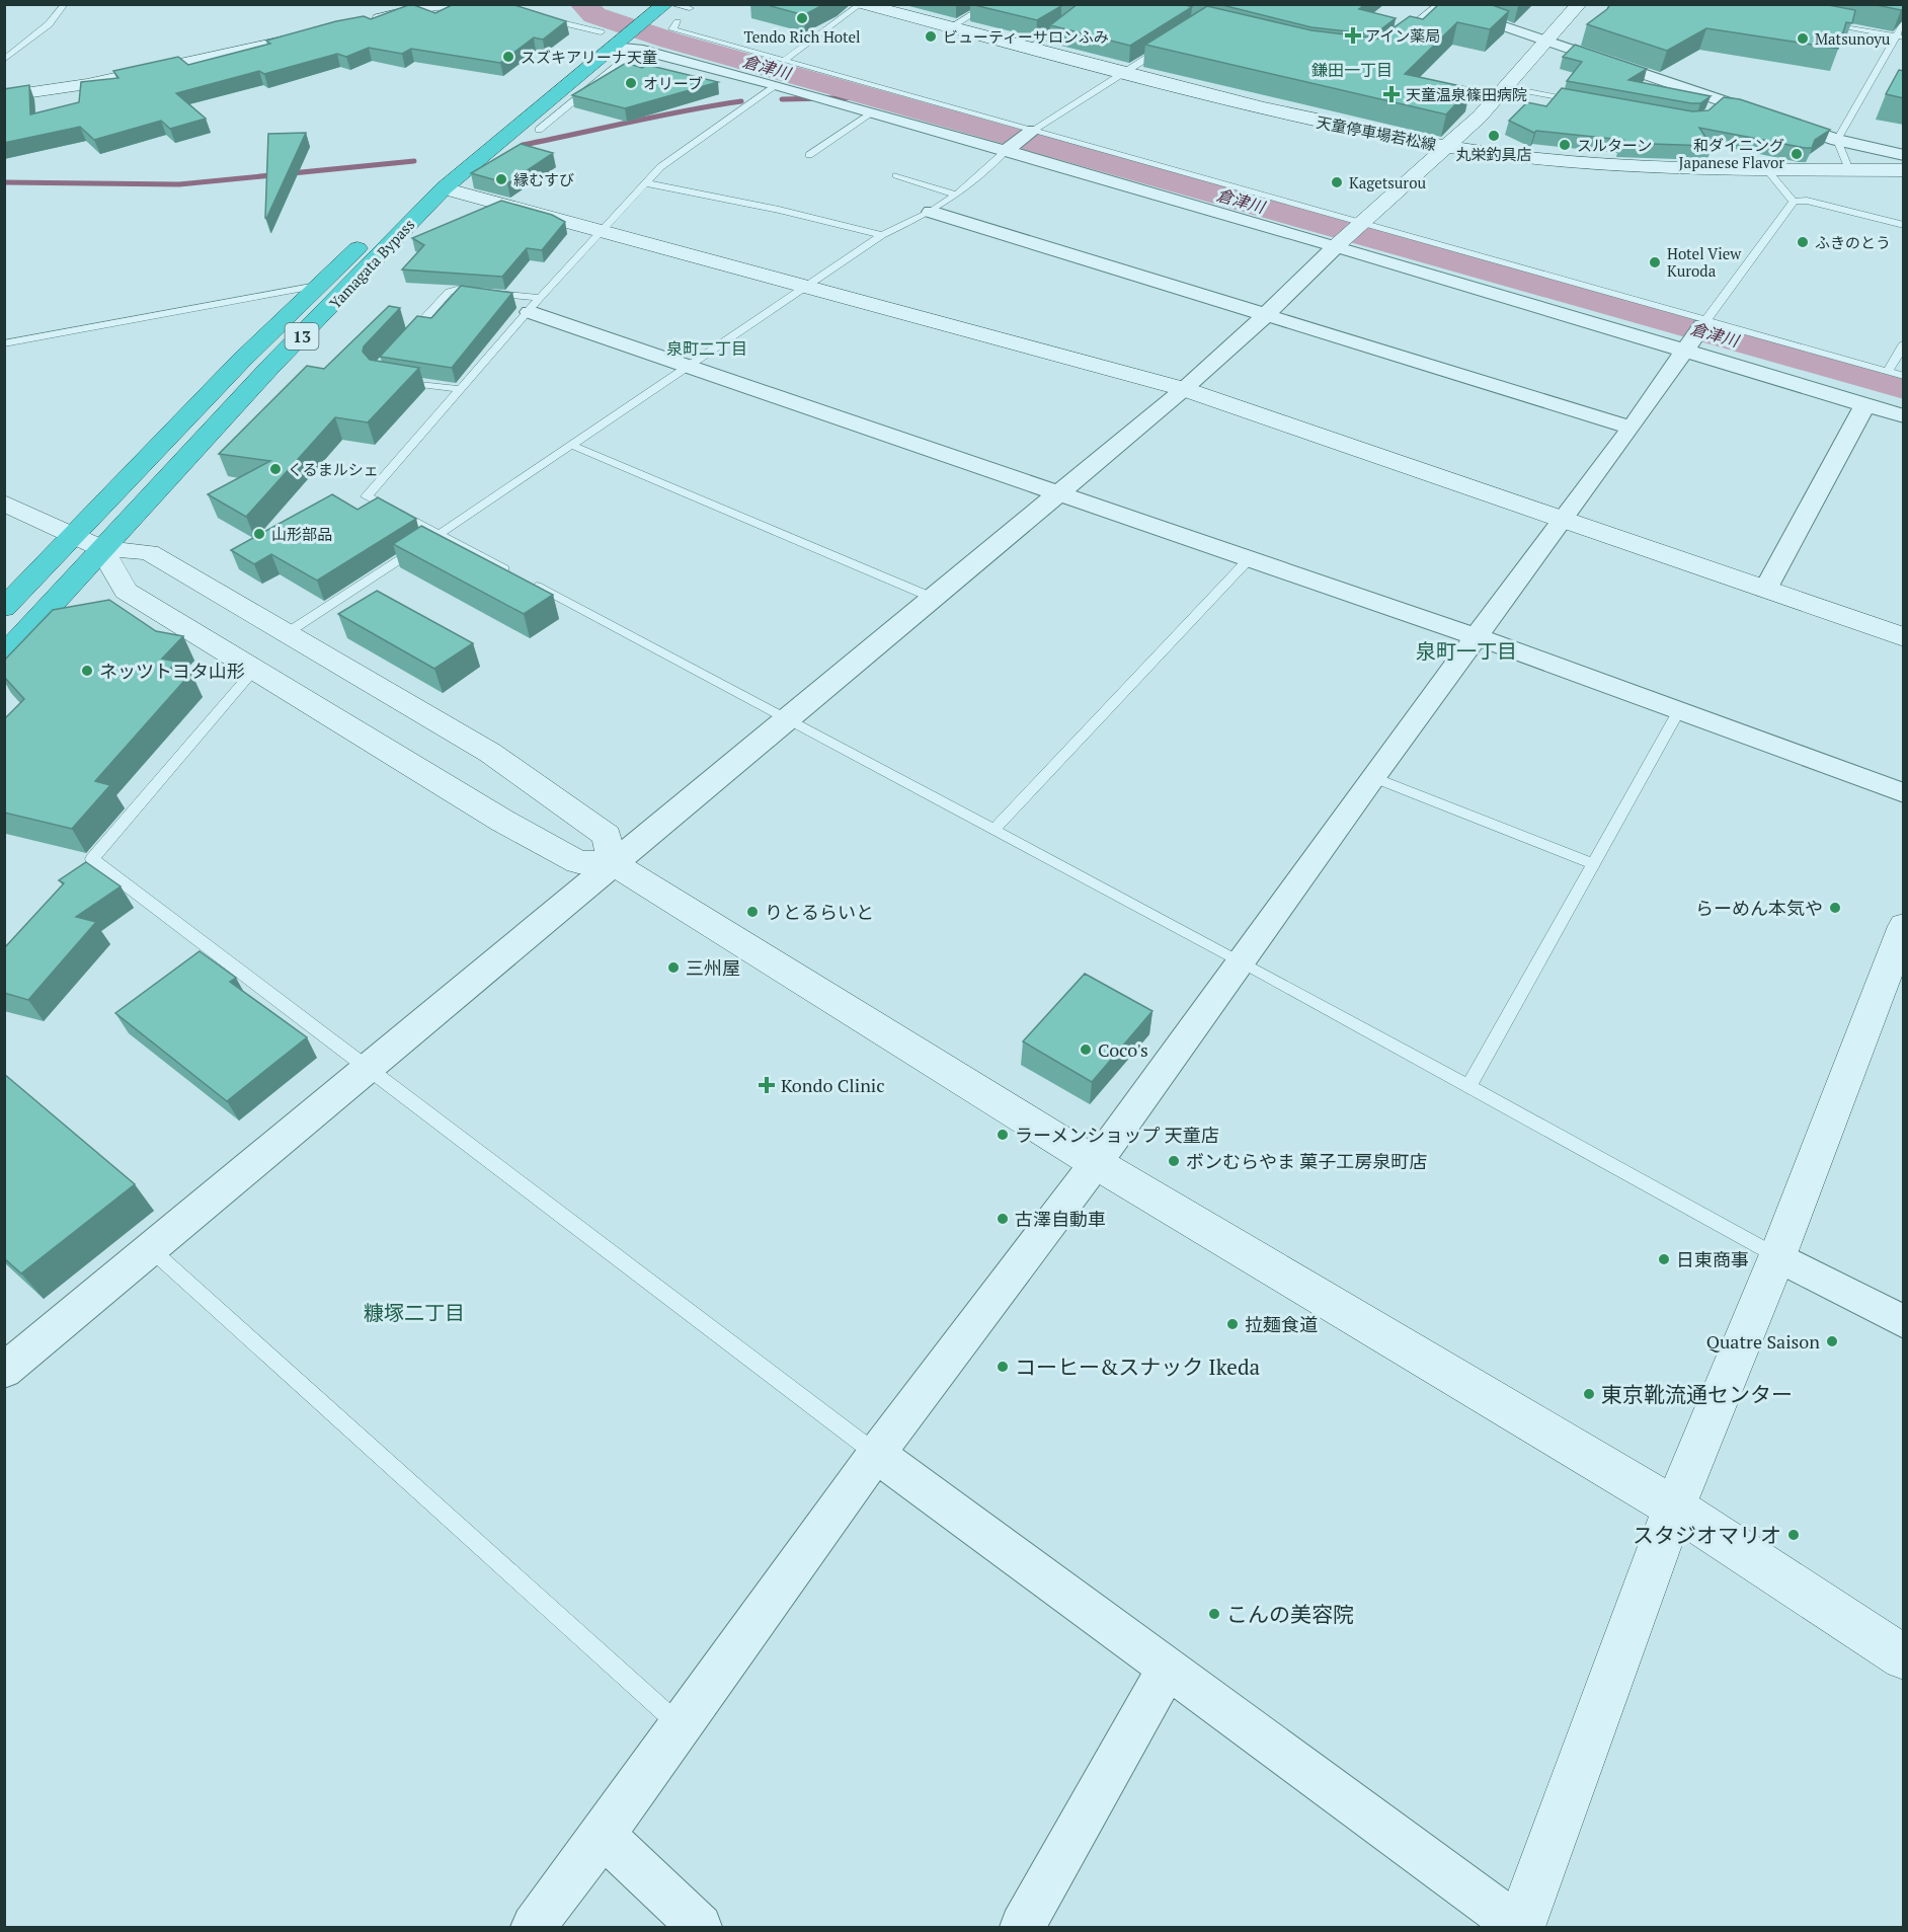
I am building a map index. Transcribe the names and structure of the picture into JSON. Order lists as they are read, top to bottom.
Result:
{
  "streets": {
    "highway": ["Yamagata Bypass", "13"],
    "street": ["天童停車場若松線"]
  },
  "districts": [
    "鎌田一丁目",
    "泉町二丁目",
    "泉町一丁目",
    "糠塚二丁目"
  ],
  "water": ["倉津川"],
  "places": {
    "other": [
      "Tendo Rich Hotel",
      "ビューティーサロンふみ",
      "Matsunoyu",
      "スズキアリーナ天童",
      "オリーブ",
      "丸栄釣具店",
      "スルターン",
      "和ダイニング Japanese Flavor",
      "縁むすび",
      "Kagetsurou",
      "ふきのとう",
      "Hotel View Kuroda",
      "くるまルシェ",
      "山形部品",
      "ネッツトヨタ山形",
      "らーめん本気や",
      "りとるらいと",
      "三州屋",
      "Coco's",
      "ラーメンショップ 天童店",
      "ボンむらやま 菓子工房泉町店",
      "古澤自動車",
      "日東商事",
      "拉麺食道",
      "Quatre Saison",
      "コーヒー&スナック Ikeda",
      "東京靴流通センター",
      "スタジオマリオ",
      "こんの美容院"
    ],
    "health": ["アイン薬局", "天童温泉篠田病院", "Kondo Clinic"]
  }
}
